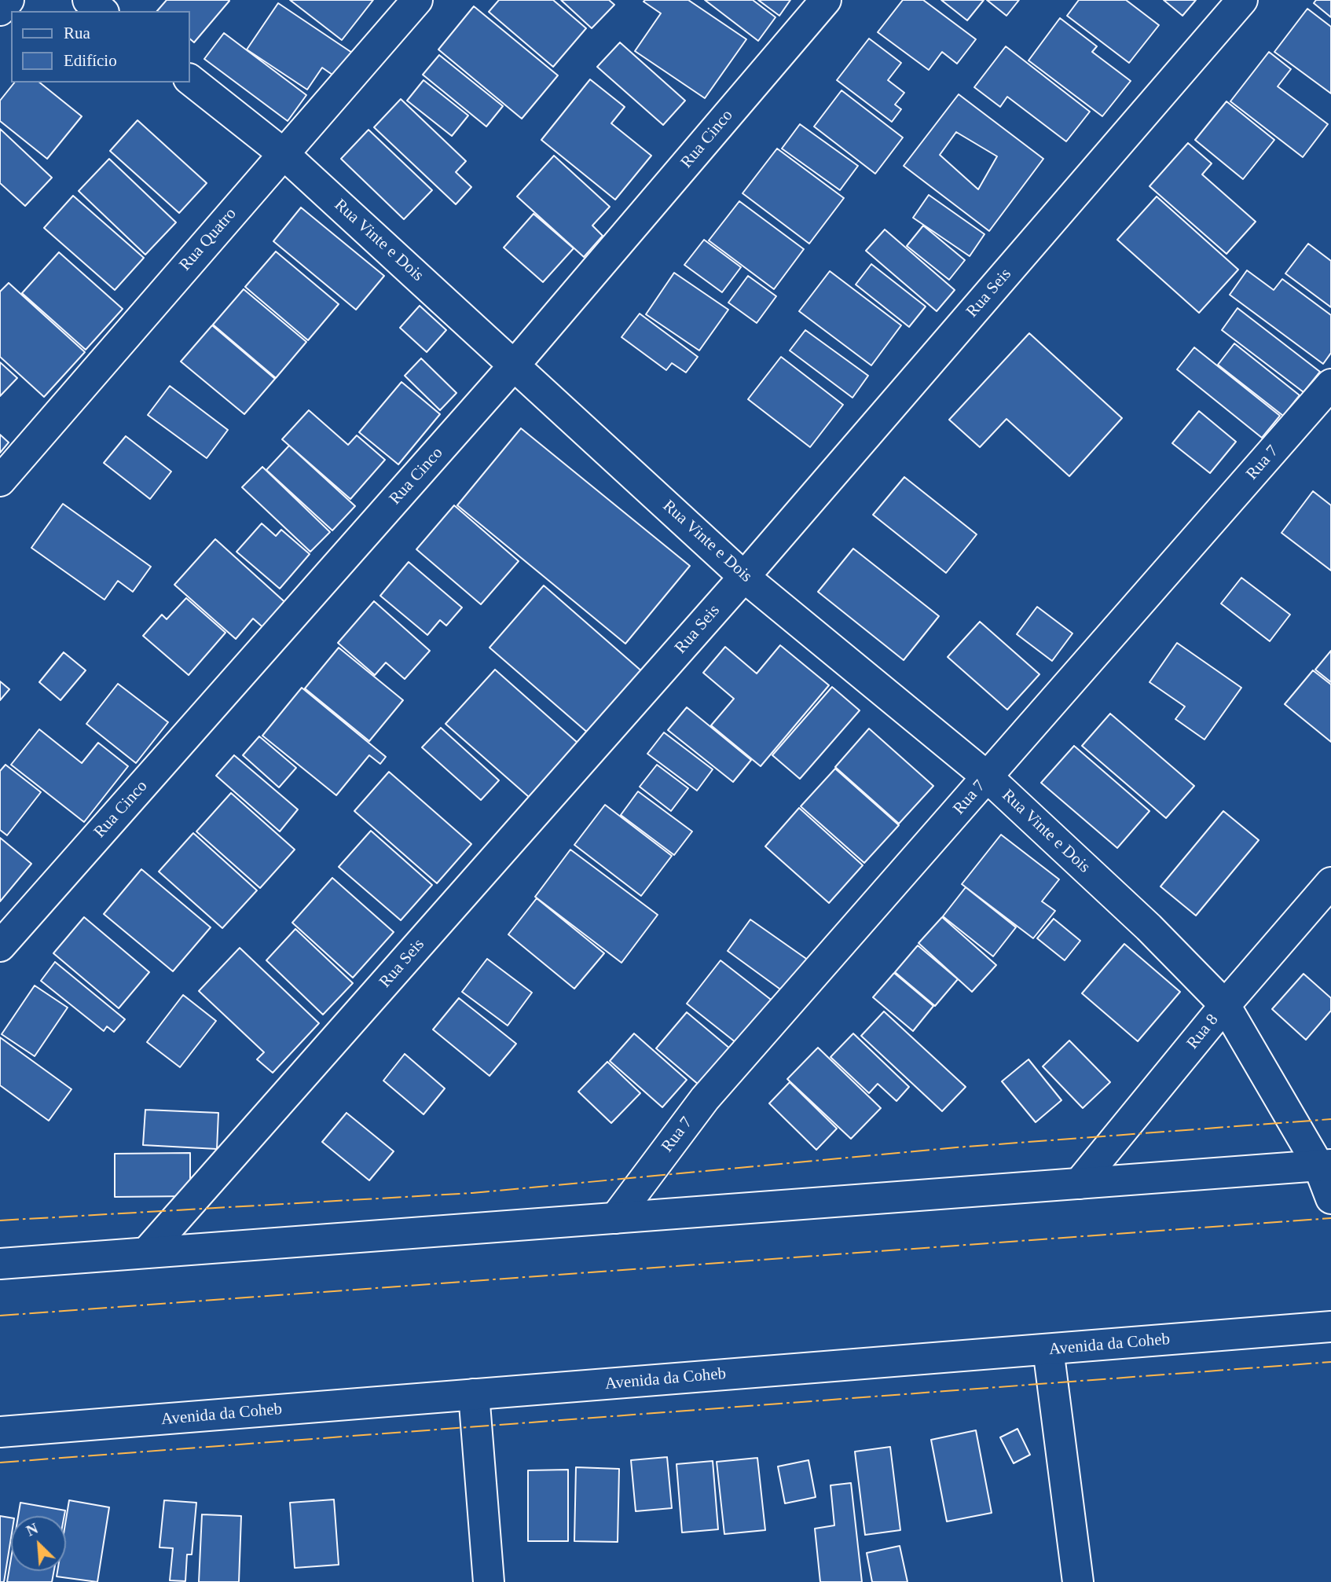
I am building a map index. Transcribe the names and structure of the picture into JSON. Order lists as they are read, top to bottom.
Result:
{
  "streets": {
    "street": [
      "Rua Cinco",
      "Rua Quatro",
      "Rua Vinte e Dois",
      "Rua Seis",
      "Rua 7",
      "Rua 8",
      "Avenida da Coheb"
    ]
  },
  "crossings": [
    ["Rua Cinco", "Rua Vinte e Dois"],
    ["Rua Quatro", "Rua Vinte e Dois"],
    ["Rua Vinte e Dois", "Rua Seis"],
    ["Rua Vinte e Dois", "Rua 7"],
    ["Rua Vinte e Dois", "Rua 8"]
  ],
  "legend": ["Rua", "Edifício"],
  "north": "top left"
}
